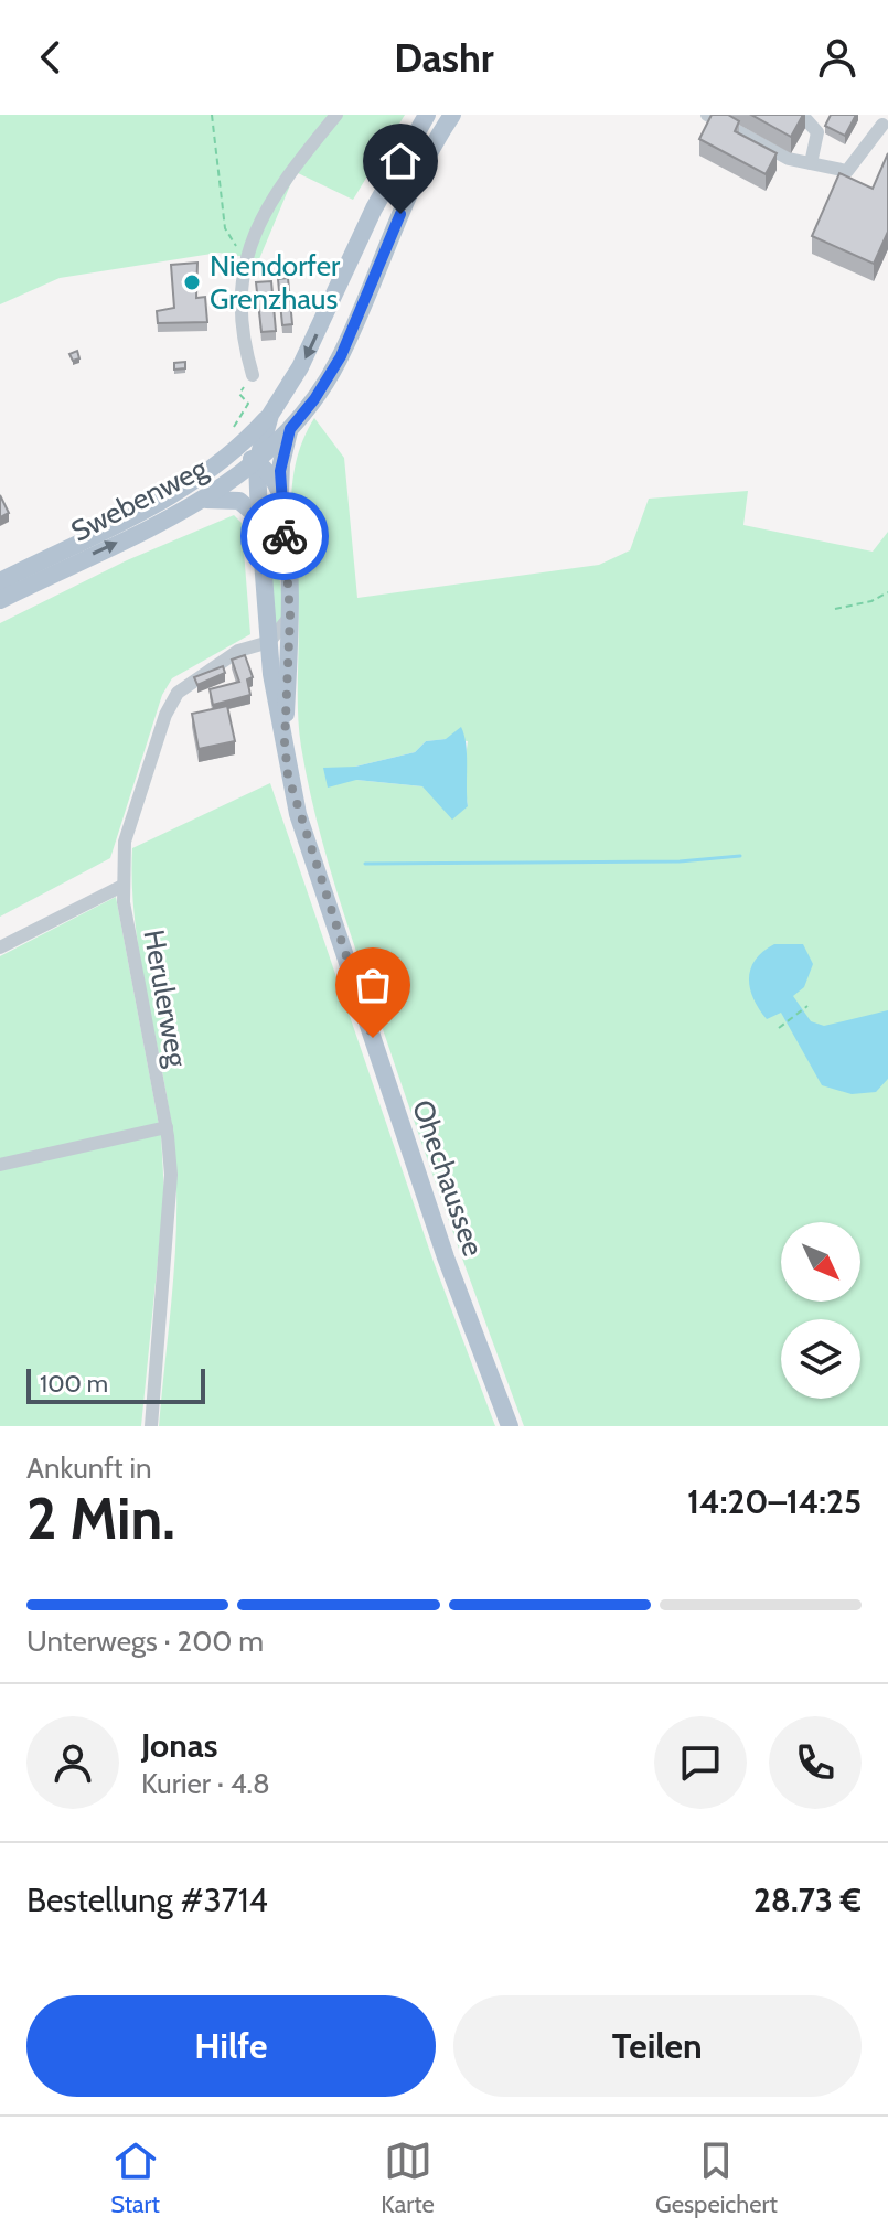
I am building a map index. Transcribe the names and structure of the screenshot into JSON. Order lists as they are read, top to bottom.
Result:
{
  "streets": {
    "main road": ["Swebenweg", "Ohechaussee"],
    "street": ["Herulerweg"]
  },
  "places": ["Niendorfer Grenzhaus"],
  "scale_bar": "100 m",
  "north": "bottom right",
  "page": {
    "header": "Dashr",
    "scale": "100 m",
    "heading": ["2 Min.", "Ankunft in", "14:20–14:25"],
    "panel": [
      "Jonas",
      "Kurier · 4.8",
      "Bestellung #3714",
      "28.73 €"
    ],
    "bar": "Unterwegs · 200 m",
    "buttons": ["Hilfe", "Teilen"],
    "tabs": ["Start", "Karte", "Gespeichert"]
  }
}
